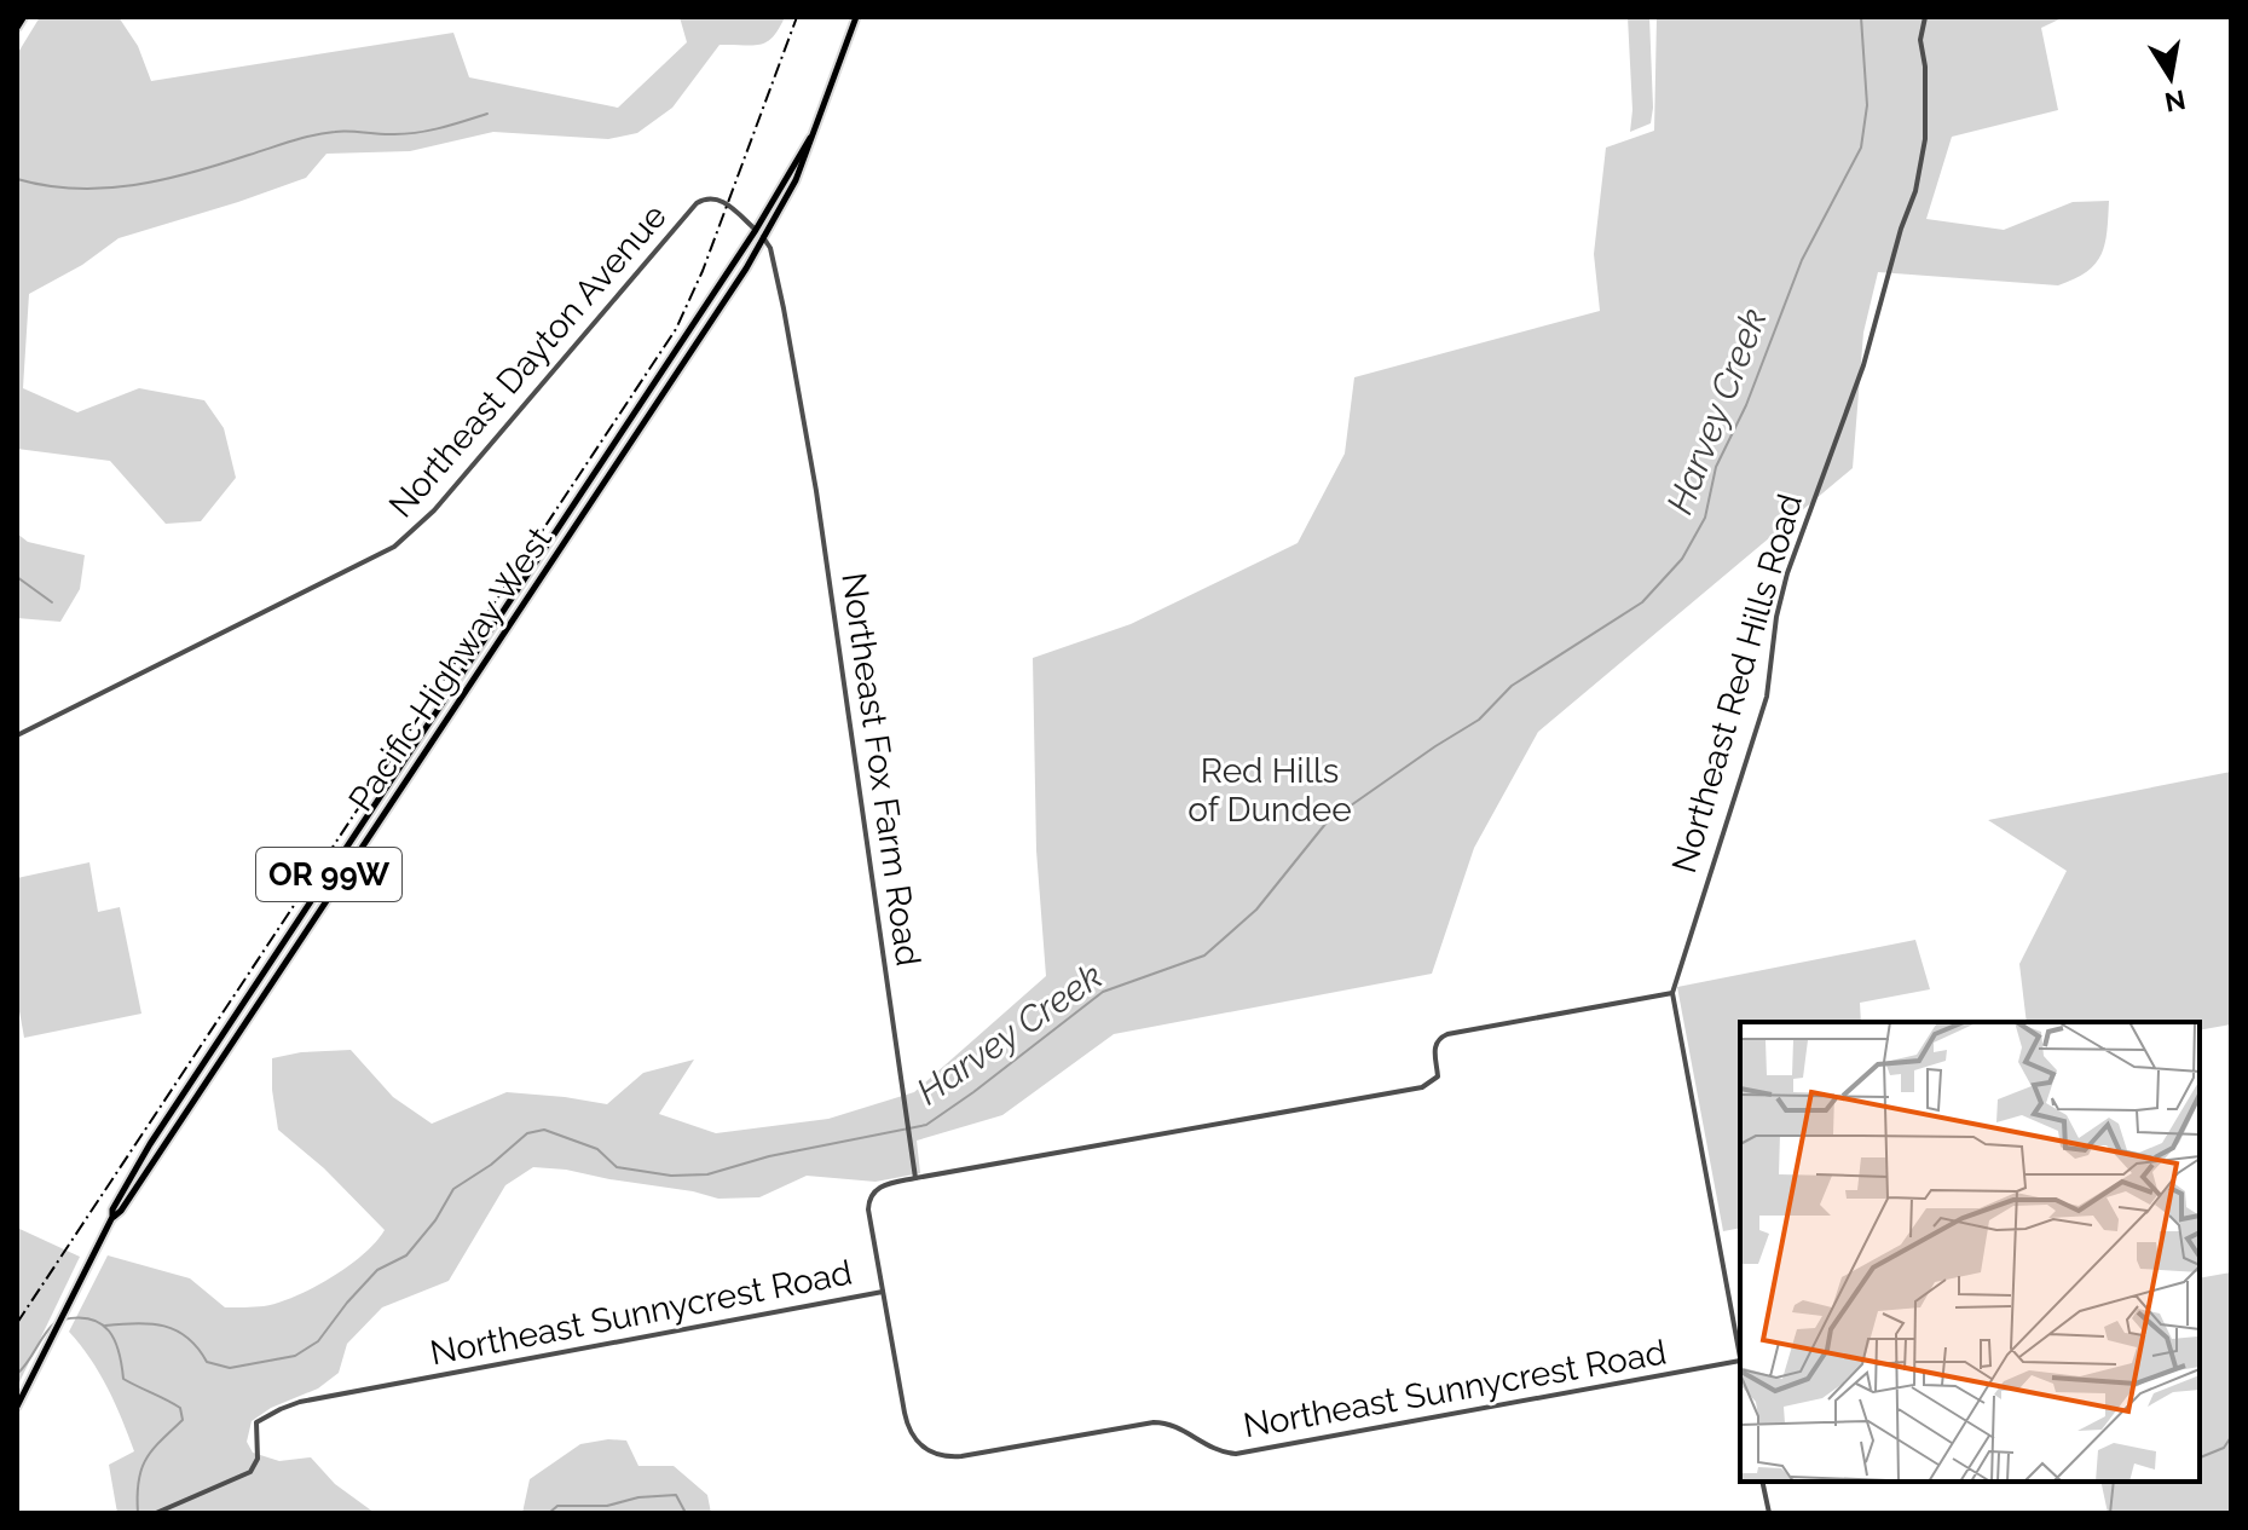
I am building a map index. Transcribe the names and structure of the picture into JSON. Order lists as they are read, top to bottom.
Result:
{
  "streets": {
    "main road": ["Pacific Highway West", "OR 99W"],
    "street": [
      "Northeast Dayton Avenue",
      "Northeast Red Hills Road",
      "Northeast Fox Farm Road",
      "Northeast Sunnycrest Road"
    ]
  },
  "crossings": [
    ["Northeast Dayton Avenue", "Pacific Highway West"],
    ["Pacific Highway West", "Northeast Fox Farm Road"],
    ["Northeast Red Hills Road", "Northeast Sunnycrest Road"]
  ],
  "water": ["Harvey Creek"],
  "parks": ["Red Hills of Dundee"],
  "north": "bottom"
}
